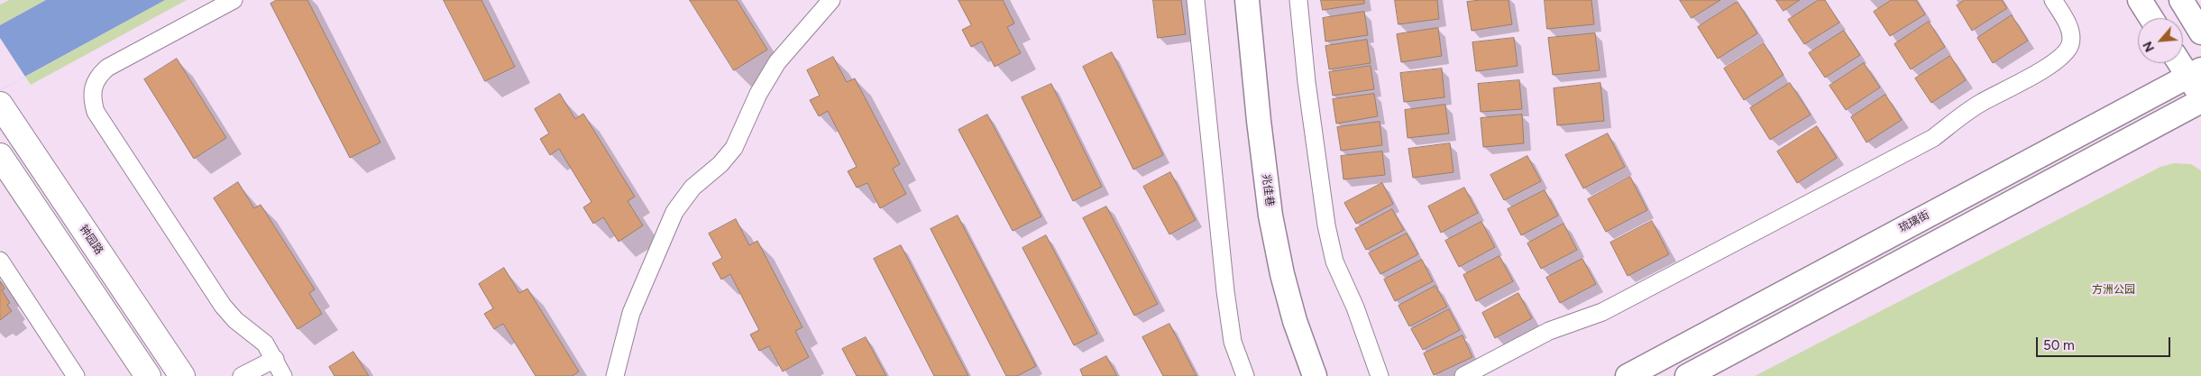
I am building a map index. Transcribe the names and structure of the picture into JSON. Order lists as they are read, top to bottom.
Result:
{
  "streets": {
    "main road": ["兆佳巷", "琉璃街", "钟园路"]
  },
  "parks": ["方洲公园"],
  "scale_bar": "50 m",
  "north": "bottom left"
}
